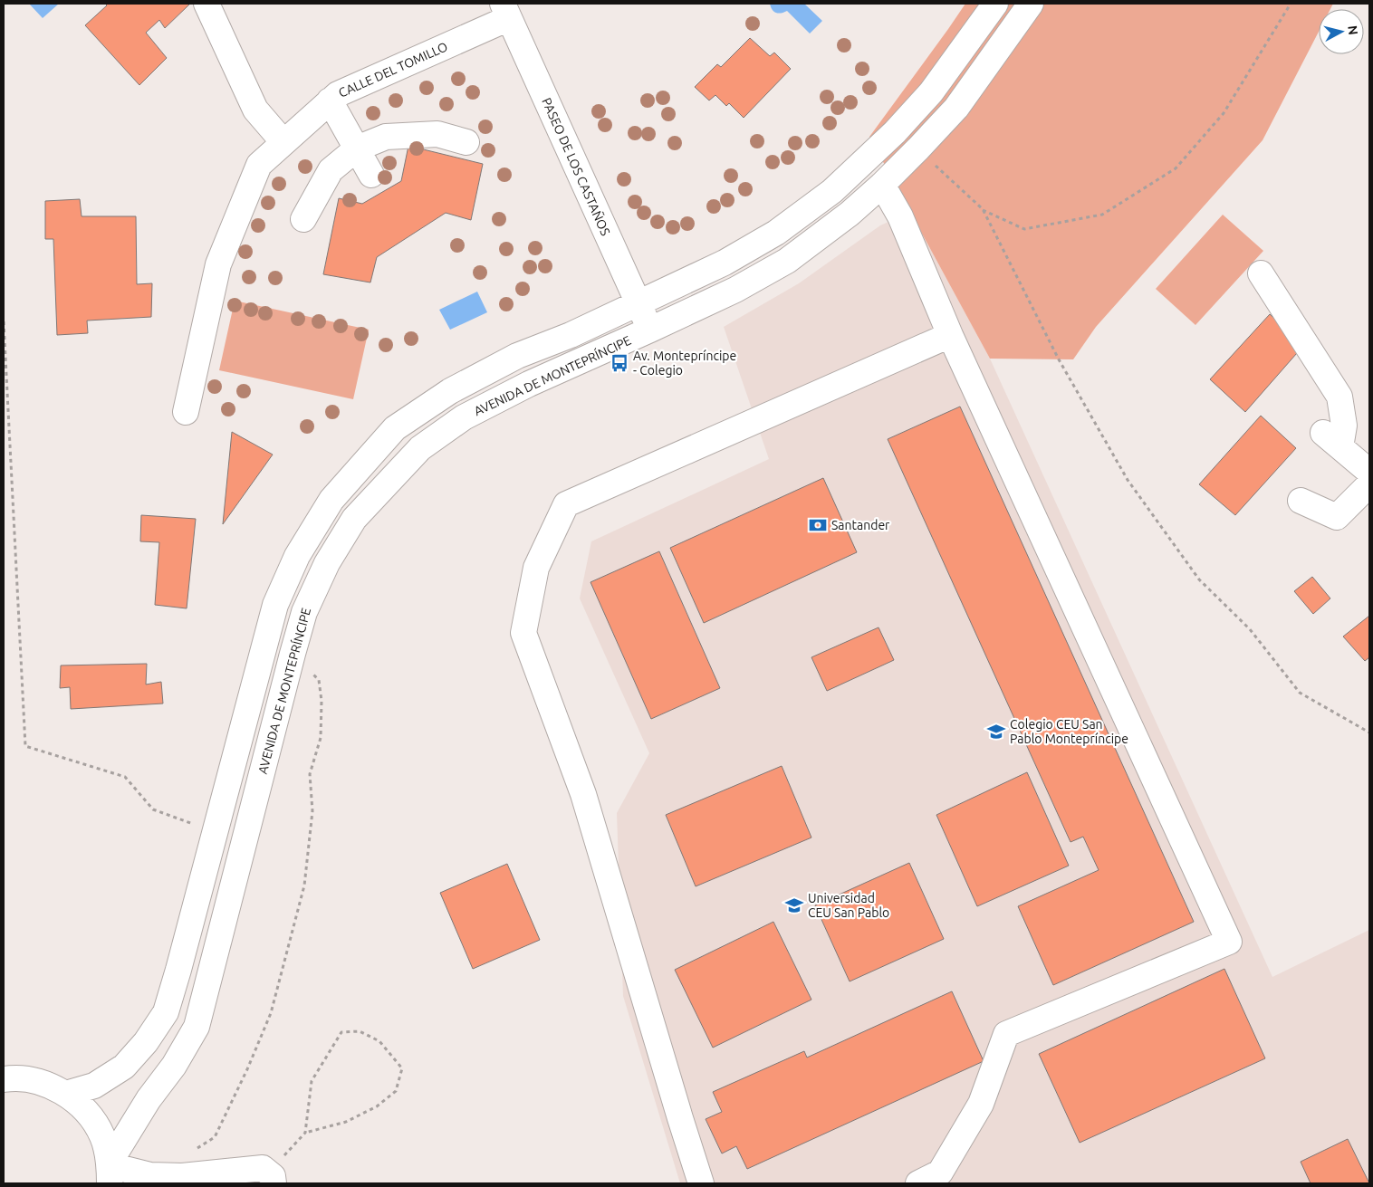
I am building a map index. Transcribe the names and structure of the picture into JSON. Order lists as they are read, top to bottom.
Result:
{
  "streets": {
    "street": ["CALLE DEL TOMILLO", "PASEO DE LOS CASTAÑOS", "AVENIDA DE MONTEPRÍNCIPE"]
  },
  "crossings": [
    ["CALLE DEL TOMILLO", "PASEO DE LOS CASTAÑOS"],
    ["PASEO DE LOS CASTAÑOS", "AVENIDA DE MONTEPRÍNCIPE"]
  ],
  "places": {
    "bus stop": ["Av. Montepríncipe - Colegio"],
    "bank": ["Santander"],
    "school or university": ["Colegio CEU San Pablo Montepríncipe", "Universidad CEU San Pablo"]
  },
  "north": "right"
}
